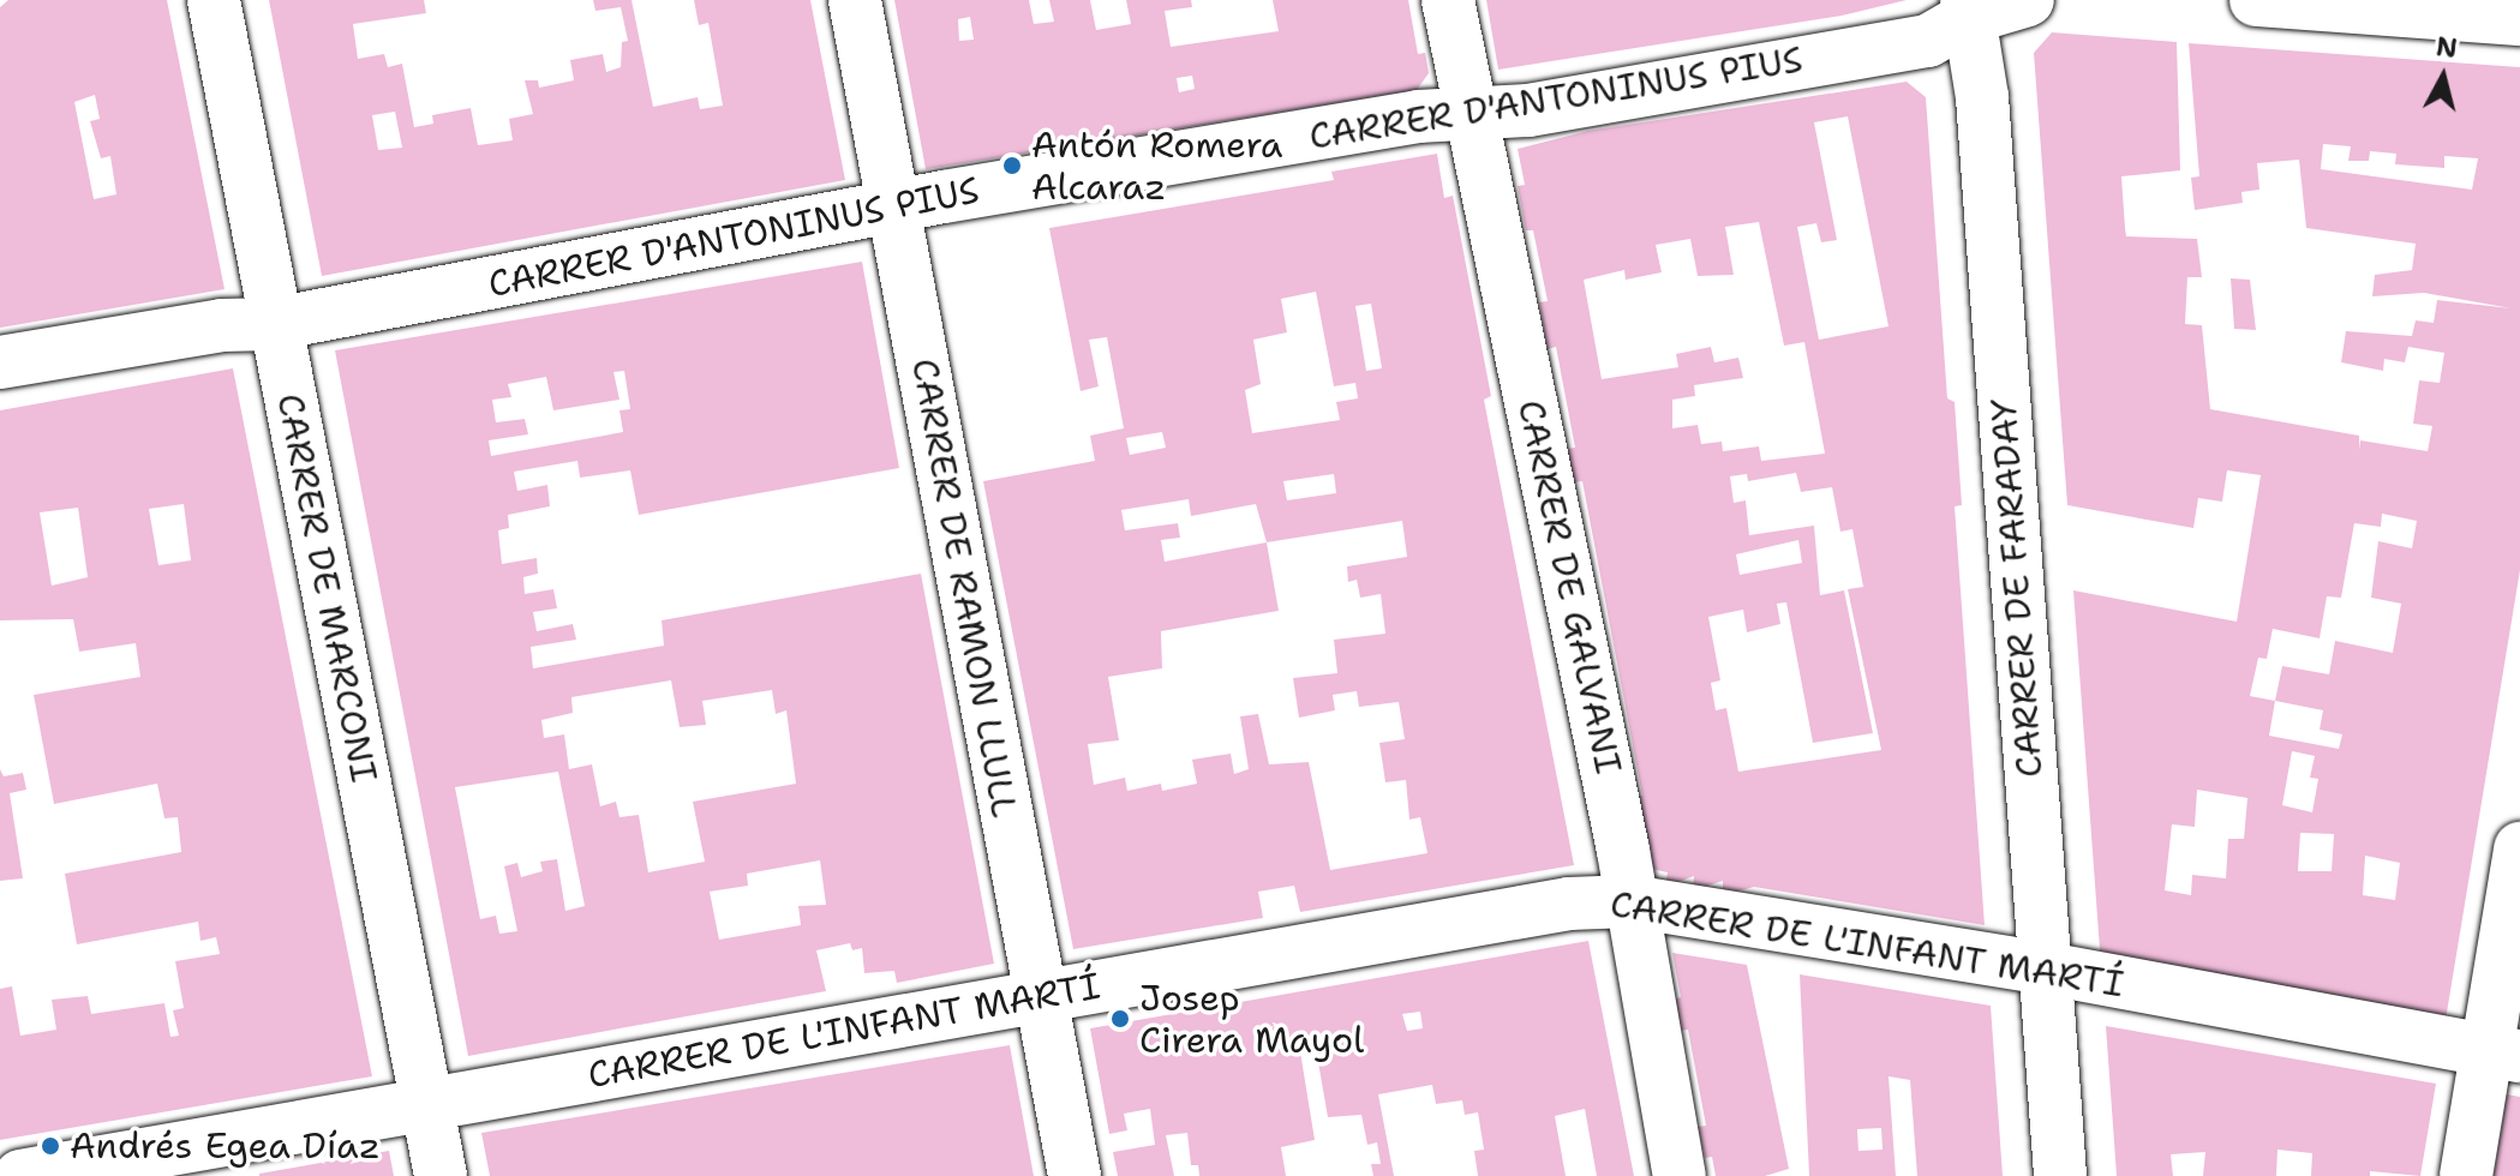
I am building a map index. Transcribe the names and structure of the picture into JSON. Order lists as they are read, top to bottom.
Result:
{
  "streets": {
    "street": [
      "CARRER D'ANTONINUS PIUS",
      "CARRER DE GALVANI",
      "CARRER DE MARCONI",
      "CARRER DE RAMON LLULL",
      "CARRER DE FARADAY",
      "CARRER DE L'INFANT MARTÍ"
    ]
  },
  "crossings": [
    ["CARRER D'ANTONINUS PIUS", "CARRER DE GALVANI"],
    ["CARRER D'ANTONINUS PIUS", "CARRER DE MARCONI"],
    ["CARRER D'ANTONINUS PIUS", "CARRER DE RAMON LLULL"],
    ["CARRER D'ANTONINUS PIUS", "CARRER DE FARADAY"],
    ["CARRER DE GALVANI", "CARRER DE L'INFANT MARTÍ"],
    ["CARRER DE MARCONI", "CARRER DE L'INFANT MARTÍ"],
    ["CARRER DE RAMON LLULL", "CARRER DE L'INFANT MARTÍ"],
    ["CARRER DE FARADAY", "CARRER DE L'INFANT MARTÍ"]
  ],
  "places": ["Antón Romera Alcaraz", "Josep Cirera Mayol", "Andrés Egea Díaz"],
  "north": "top"
}
